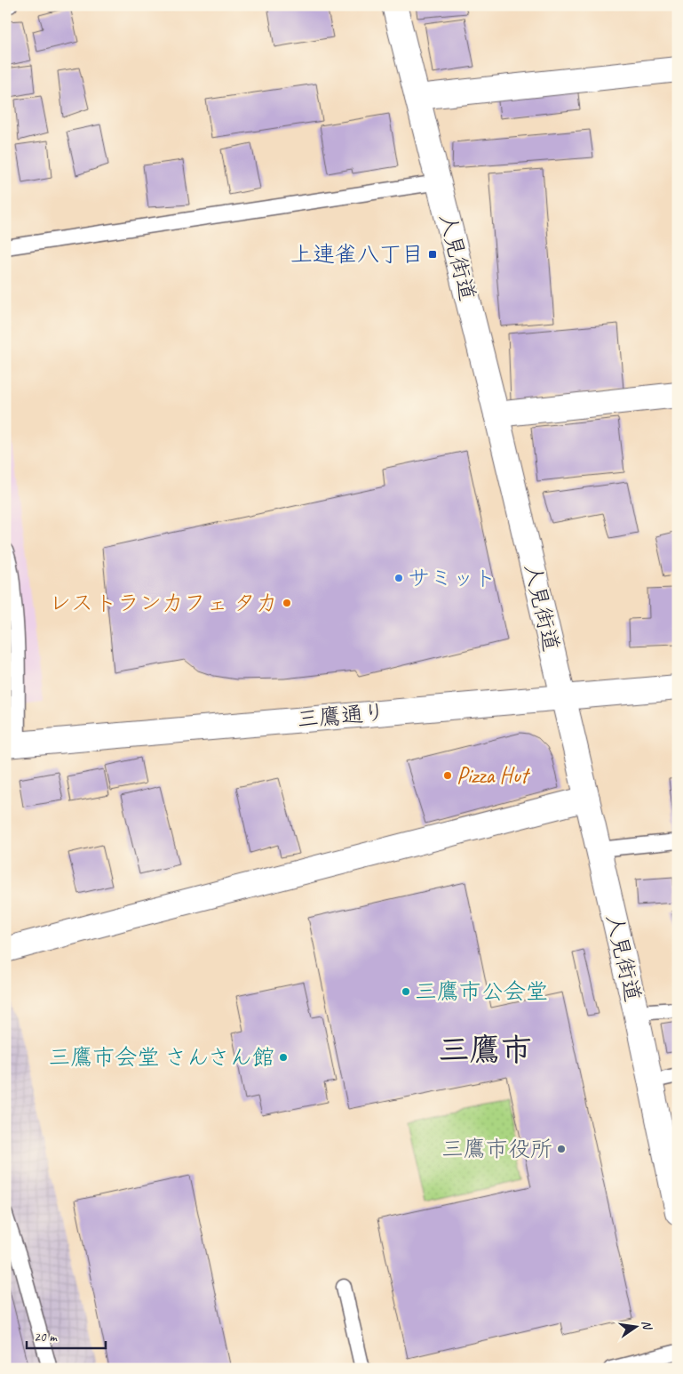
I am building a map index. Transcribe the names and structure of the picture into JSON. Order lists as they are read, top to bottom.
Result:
{
  "streets": {
    "main road": ["人見街道", "三鷹通り"]
  },
  "crossings": [
    ["人見街道", "三鷹通り"]
  ],
  "districts": ["三鷹市"],
  "places": {
    "transit": ["上連雀八丁目"],
    "other": [
      "サミット",
      "レストランカフェ タカ",
      "Pizza Hut",
      "三鷹市公会堂",
      "三鷹市会堂 さんさん館",
      "三鷹市役所"
    ]
  },
  "scale_bar": "20 m",
  "north": "right"
}
